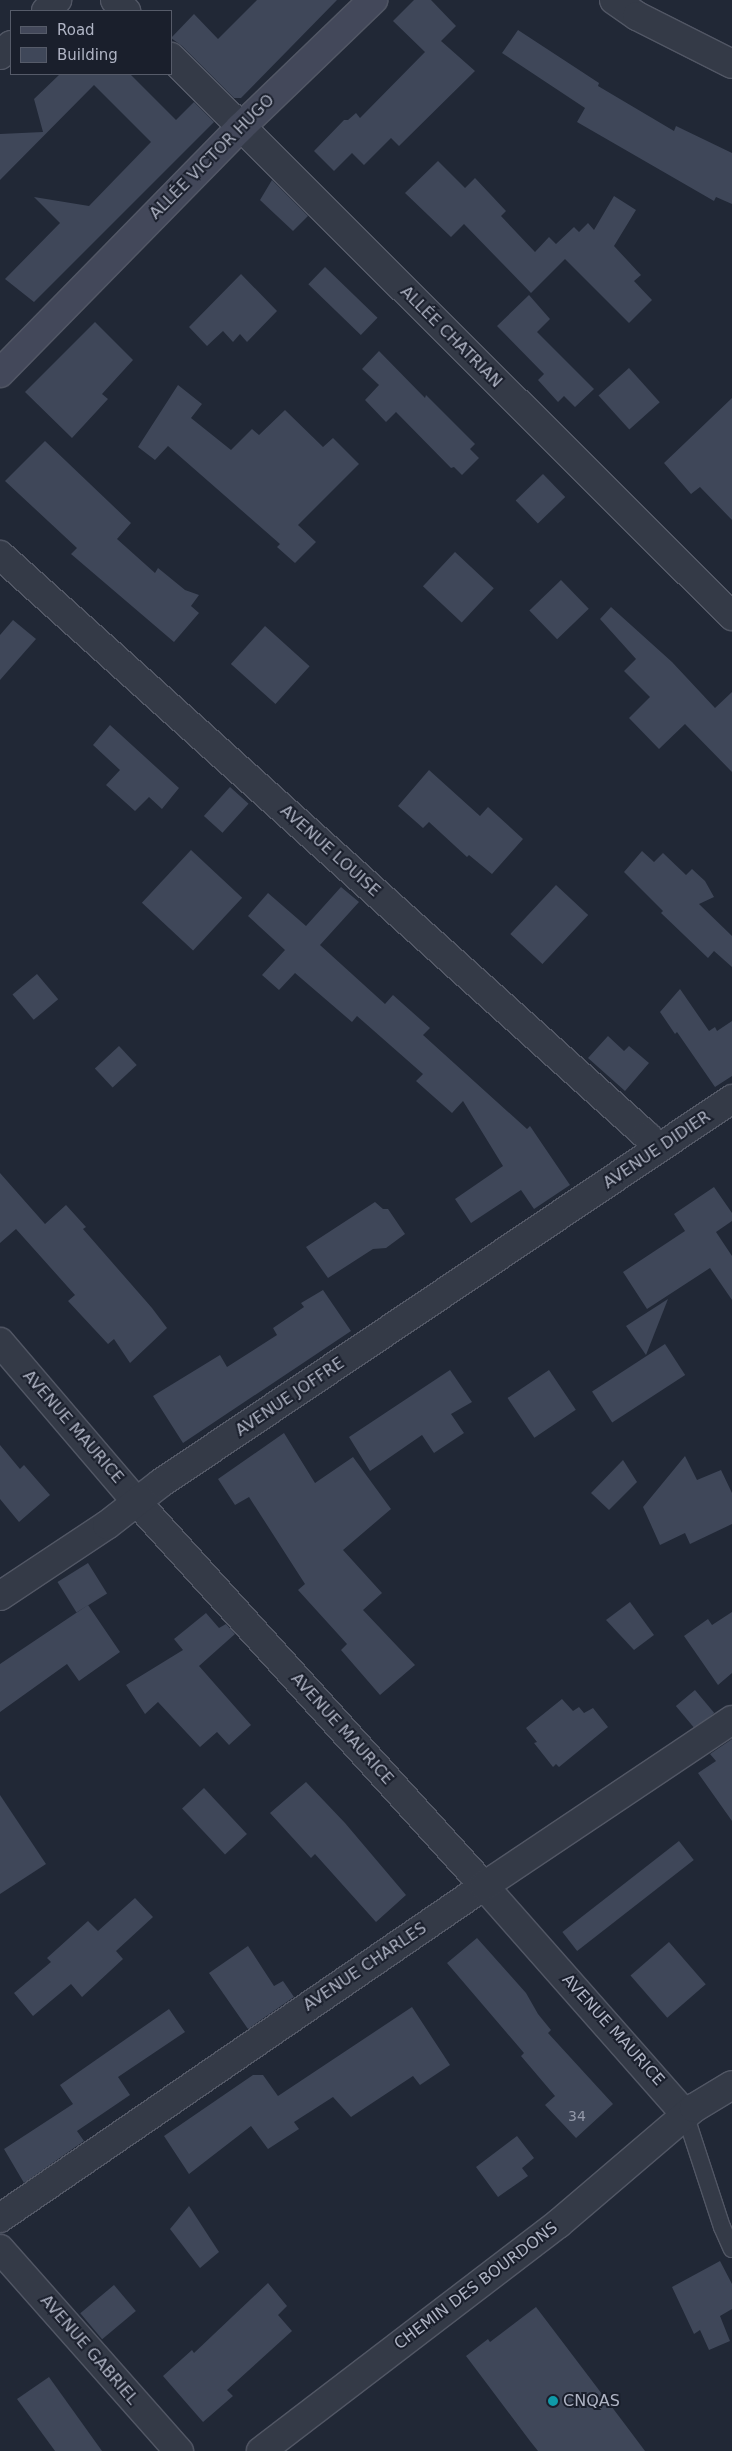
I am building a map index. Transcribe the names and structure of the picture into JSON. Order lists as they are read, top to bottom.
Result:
{
  "streets": {
    "street": [
      "ALLÉE VICTOR HUGO",
      "ALLÉE CHATRIAN",
      "AVENUE LOUISE",
      "AVENUE DIDIER",
      "AVENUE JOFFRE",
      "AVENUE MAURICE",
      "AVENUE CHARLES",
      "CHEMIN DES BOURDONS",
      "AVENUE GABRIEL"
    ]
  },
  "crossings": [
    ["ALLÉE VICTOR HUGO", "ALLÉE CHATRIAN"],
    ["AVENUE LOUISE", "AVENUE DIDIER"],
    ["AVENUE DIDIER", "AVENUE JOFFRE"],
    ["AVENUE JOFFRE", "AVENUE MAURICE"],
    ["AVENUE MAURICE", "AVENUE CHARLES"],
    ["AVENUE MAURICE", "CHEMIN DES BOURDONS"]
  ],
  "places": ["CNQAS"],
  "house_numbers": ["34"],
  "legend": ["Road", "Building"]
}
